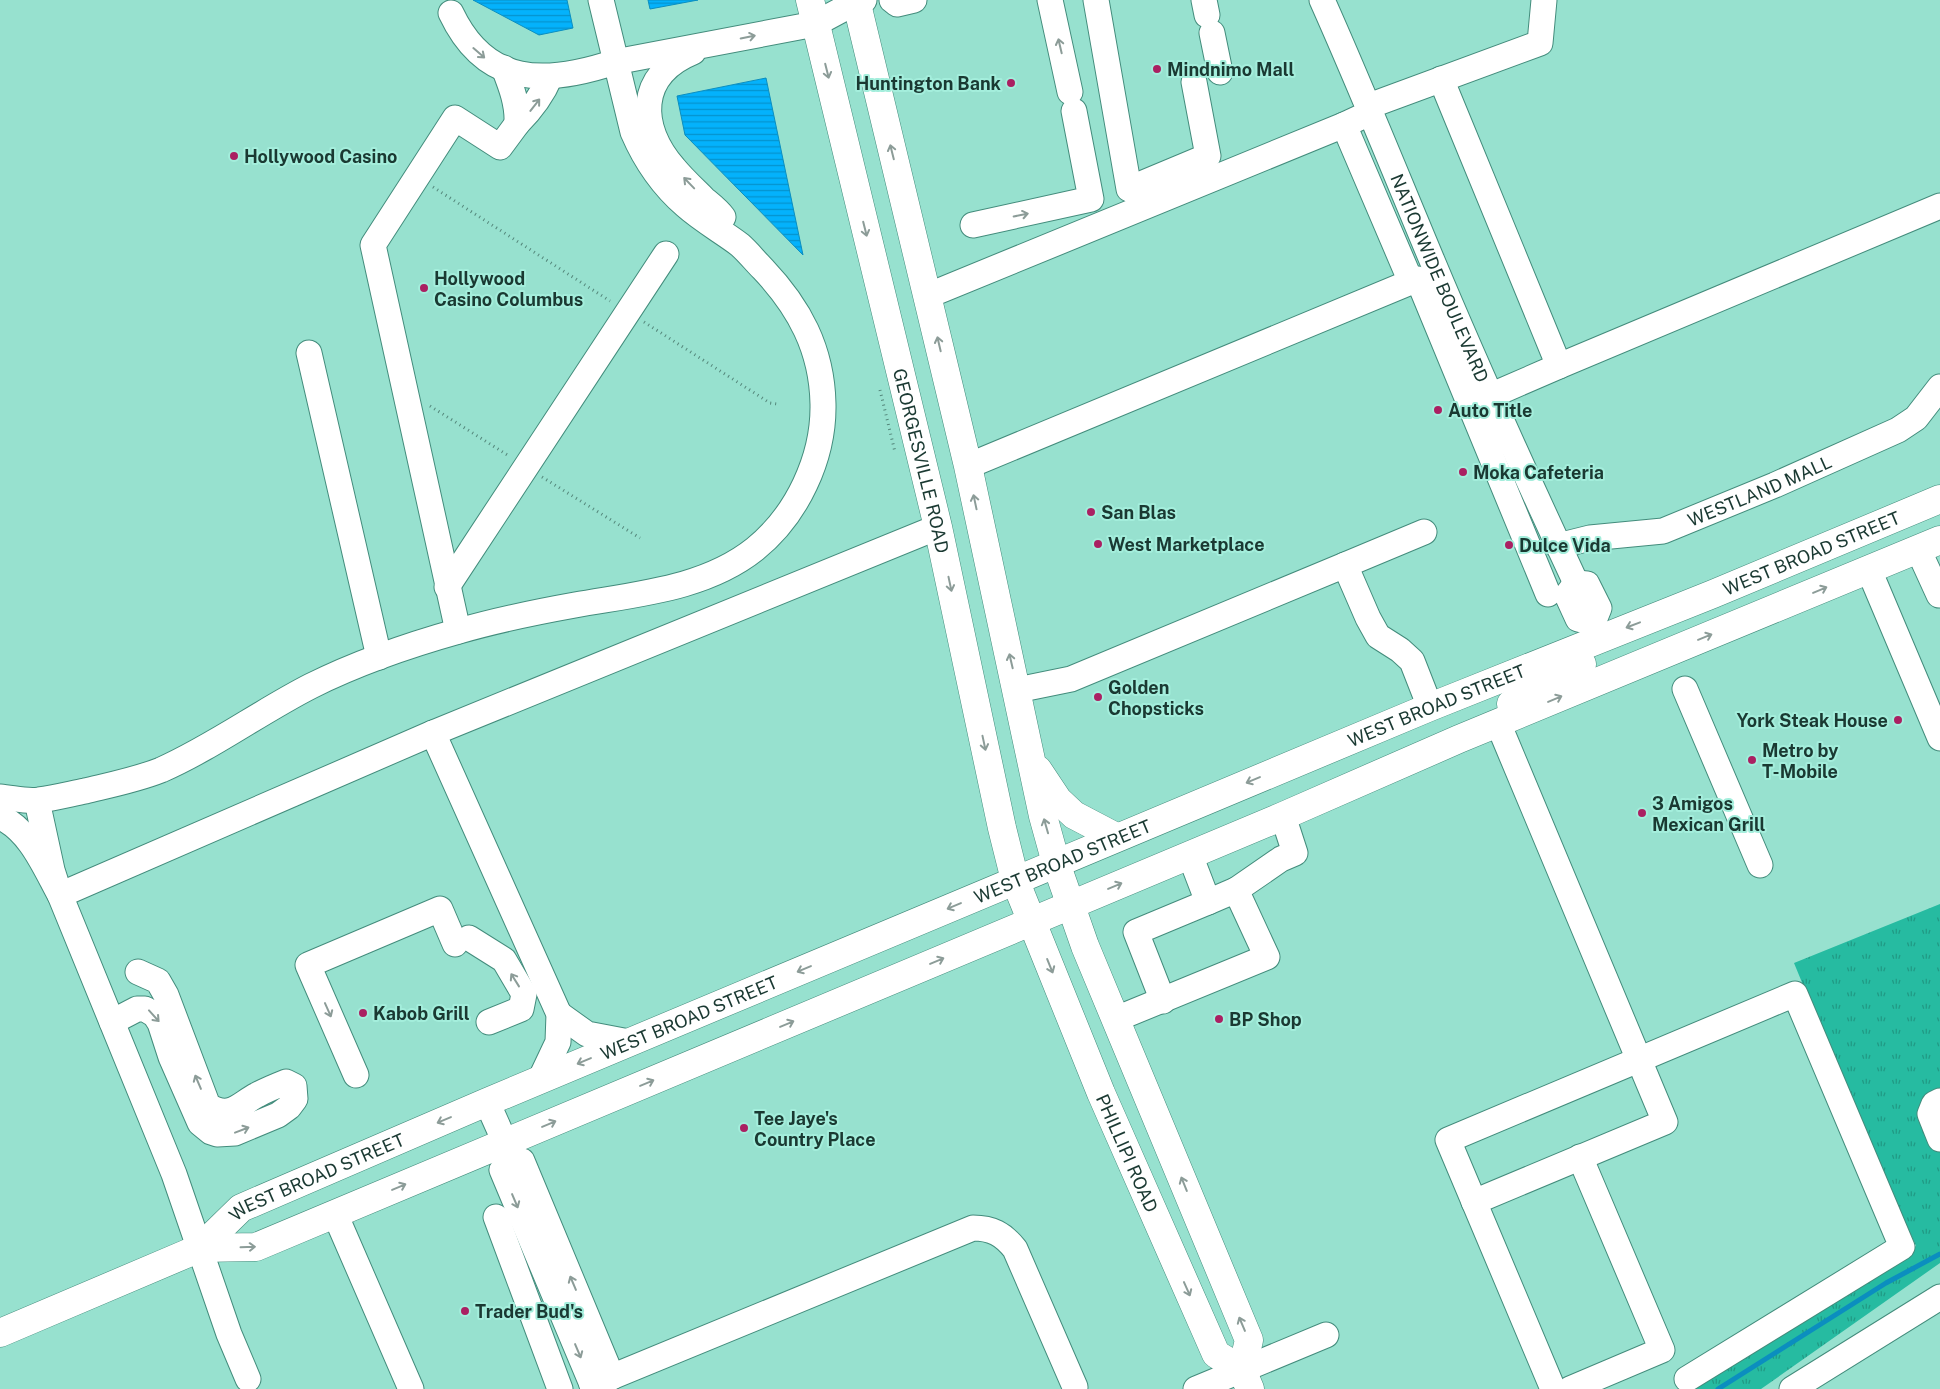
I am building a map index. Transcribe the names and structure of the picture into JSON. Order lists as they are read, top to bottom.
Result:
{
  "streets": {
    "main road": ["GEORGESVILLE ROAD", "WEST BROAD STREET", "PHILLIPI ROAD"],
    "street": ["NATIONWIDE BOULEVARD", "WESTLAND MALL"]
  },
  "crossings": [
    ["NATIONWIDE BOULEVARD", "WESTLAND MALL"],
    ["NATIONWIDE BOULEVARD", "WEST BROAD STREET"],
    ["GEORGESVILLE ROAD", "WEST BROAD STREET"],
    ["GEORGESVILLE ROAD", "PHILLIPI ROAD"],
    ["WEST BROAD STREET", "PHILLIPI ROAD"]
  ],
  "places": [
    "Mindnimo Mall",
    "Huntington Bank",
    "Hollywood Casino",
    "Hollywood Casino Columbus",
    "Auto Title",
    "Moka Cafeteria",
    "San Blas",
    "West Marketplace",
    "Dulce Vida",
    "Golden Chopsticks",
    "York Steak House",
    "Metro by T-Mobile",
    "3 Amigos Mexican Grill",
    "Kabob Grill",
    "BP Shop",
    "Tee Jaye's Country Place",
    "Trader Bud's"
  ]
}
